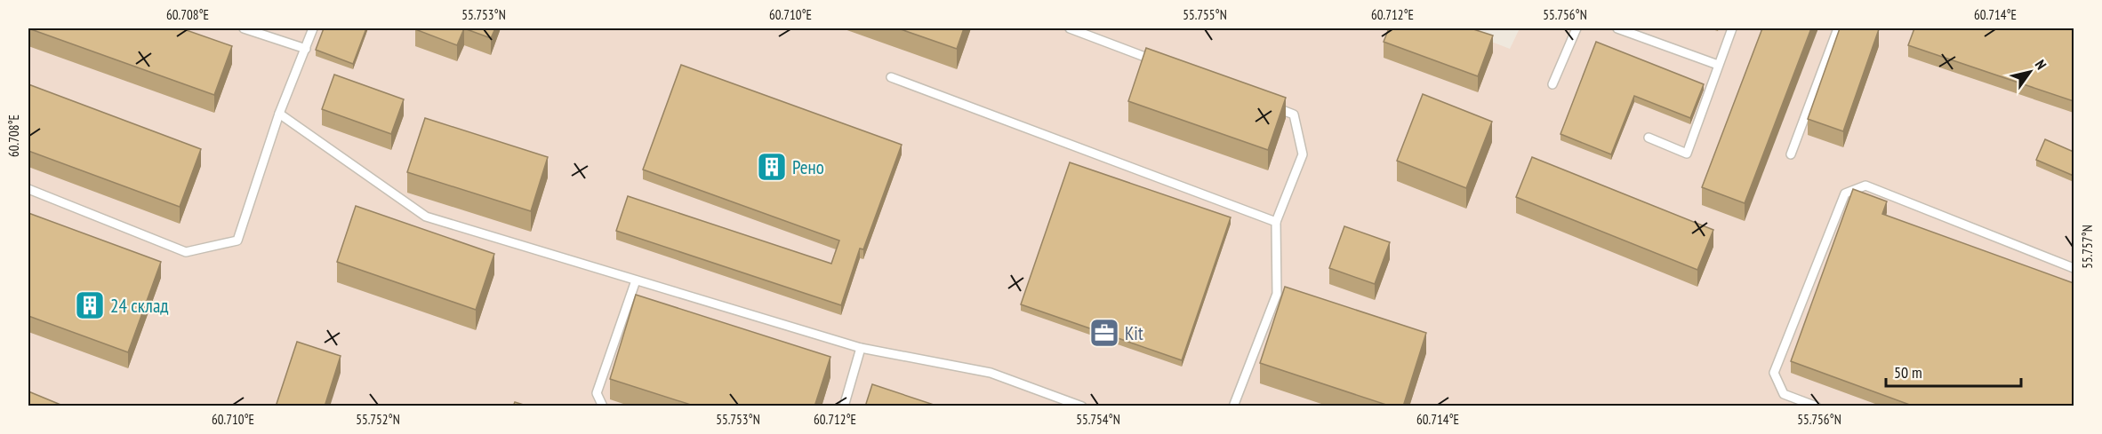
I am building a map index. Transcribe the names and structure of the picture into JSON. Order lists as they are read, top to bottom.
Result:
{
  "places": {
    "building": ["Рено", "24 склад"],
    "office": ["Kit"]
  },
  "scale_bar": "50 m",
  "north": "top right",
  "coordinates": [
    "60.708°E",
    "55.753°N",
    "60.710°E",
    "55.755°N",
    "60.712°E",
    "55.756°N",
    "60.714°E",
    "55.757°N",
    "55.752°N",
    "55.754°N"
  ]
}
